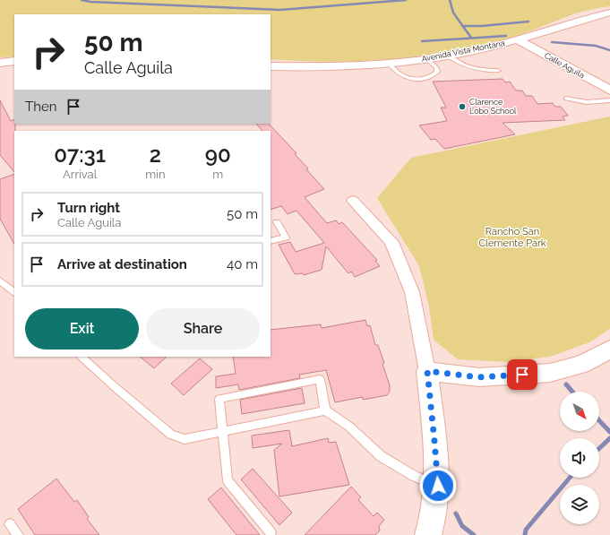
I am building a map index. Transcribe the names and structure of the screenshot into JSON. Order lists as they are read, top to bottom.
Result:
{
  "streets": {
    "street": ["Avenida Vista Montana", "Calle Aguila"]
  },
  "crossings": [
    ["Avenida Vista Montana", "Calle Aguila"]
  ],
  "parks": ["Rancho San Clemente Park"],
  "places": ["Clarence Lobo School"],
  "north": "bottom right",
  "page": {
    "turn": ["50 m", "Calle Aguila"],
    "then": "Then",
    "eta": [
      "07:31",
      "Arrival",
      "2",
      "min",
      "90",
      "m"
    ],
    "list": [
      {
        "name": "Turn right",
        "note": "Calle Aguila",
        "value": "50 m"
      },
      {
        "name": "Arrive at destination",
        "value": "40 m"
      }
    ],
    "buttons": ["Exit", "Share"]
  }
}
